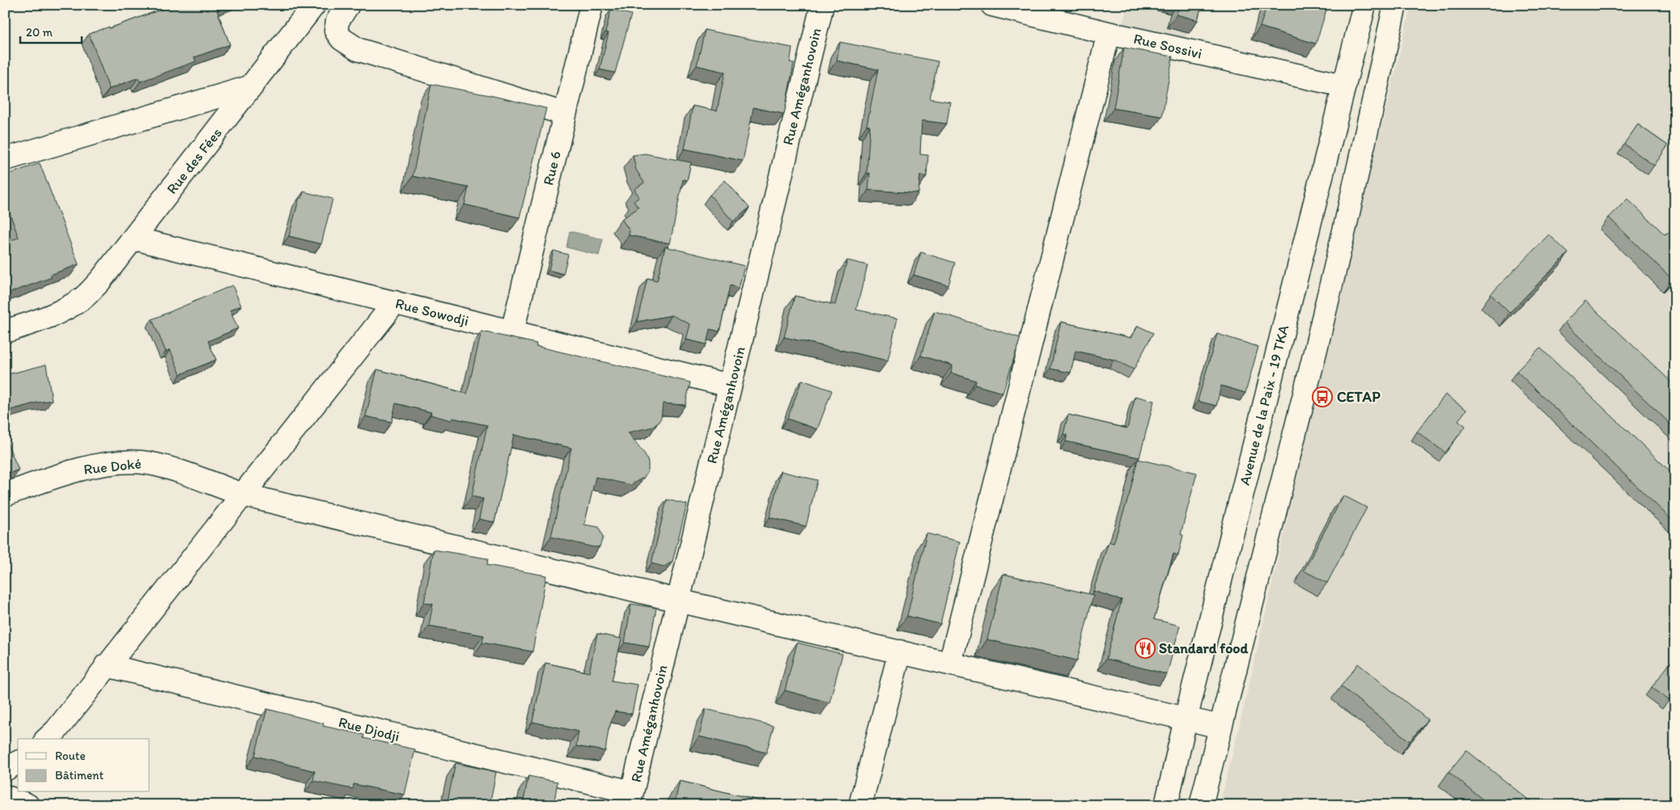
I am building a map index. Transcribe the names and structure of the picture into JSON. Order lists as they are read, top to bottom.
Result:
{
  "streets": {
    "street": [
      "Rue Sossivi",
      "Rue Améganhovoin",
      "Rue des Fées",
      "Rue 6",
      "Rue Sowodji",
      "Avenue de la Paix - 19 TKA",
      "Rue Doké",
      "Rue Djodji"
    ]
  },
  "crossings": [
    ["Rue Sossivi", "Avenue de la Paix - 19 TKA"],
    ["Rue Améganhovoin", "Rue Sowodji"],
    ["Rue Améganhovoin", "Rue Doké"],
    ["Rue Améganhovoin", "Rue Djodji"],
    ["Rue des Fées", "Rue Sowodji"],
    ["Rue 6", "Rue Sowodji"],
    ["Avenue de la Paix - 19 TKA", "Rue Doké"]
  ],
  "places": {
    "bus stop": ["CETAP"],
    "restaurant": ["Standard food"]
  },
  "legend": ["Route", "Bâtiment"],
  "scale_bar": "20 m"
}
